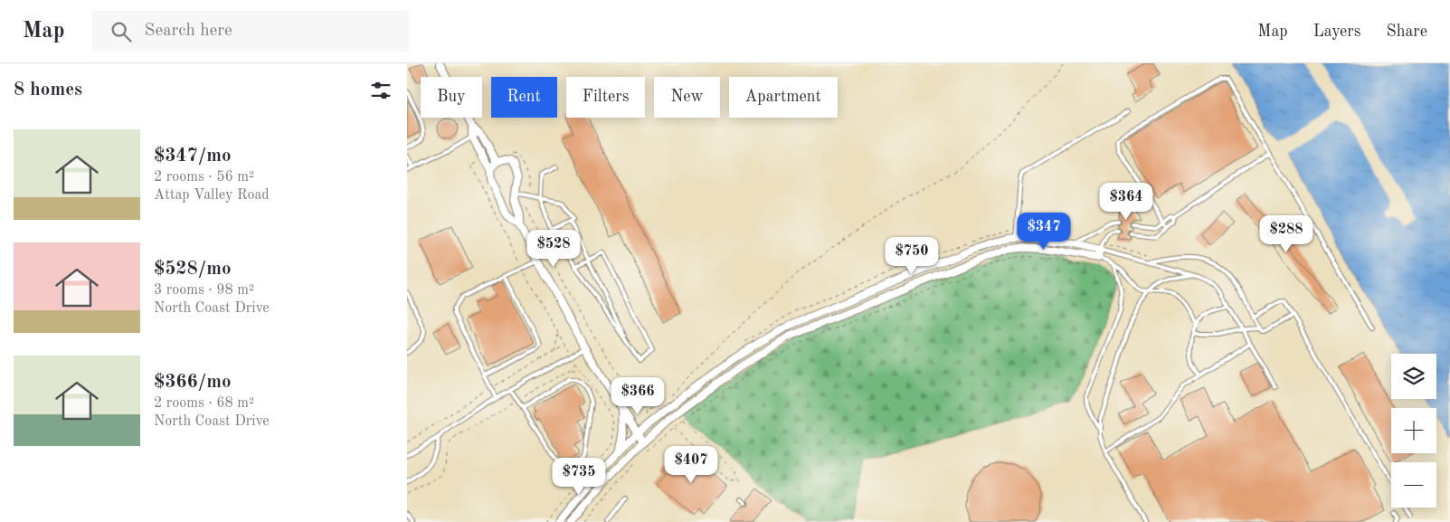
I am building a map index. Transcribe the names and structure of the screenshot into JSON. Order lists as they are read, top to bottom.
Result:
{
  "page": {
    "header": "Map",
    "search": "Search here",
    "nav": ["Map", "Layers", "Share"],
    "heading": "8 homes",
    "chip": [
      "Buy",
      "Rent",
      "Filters",
      "New",
      "Apartment"
    ],
    "list": [
      {
        "name": "$347/mo",
        "note": "2 rooms · 56 m² · Attap Valley Road"
      },
      {
        "name": "$528/mo",
        "note": "3 rooms · 98 m² · North Coast Drive"
      },
      {
        "name": "$366/mo",
        "note": "2 rooms · 68 m² · North Coast Drive"
      }
    ],
    "price": [
      "$364",
      "$347",
      "$288",
      "$528",
      "$750",
      "$366",
      "$407",
      "$735"
    ],
    "map_buttons": ["+", "−"]
  }
}
